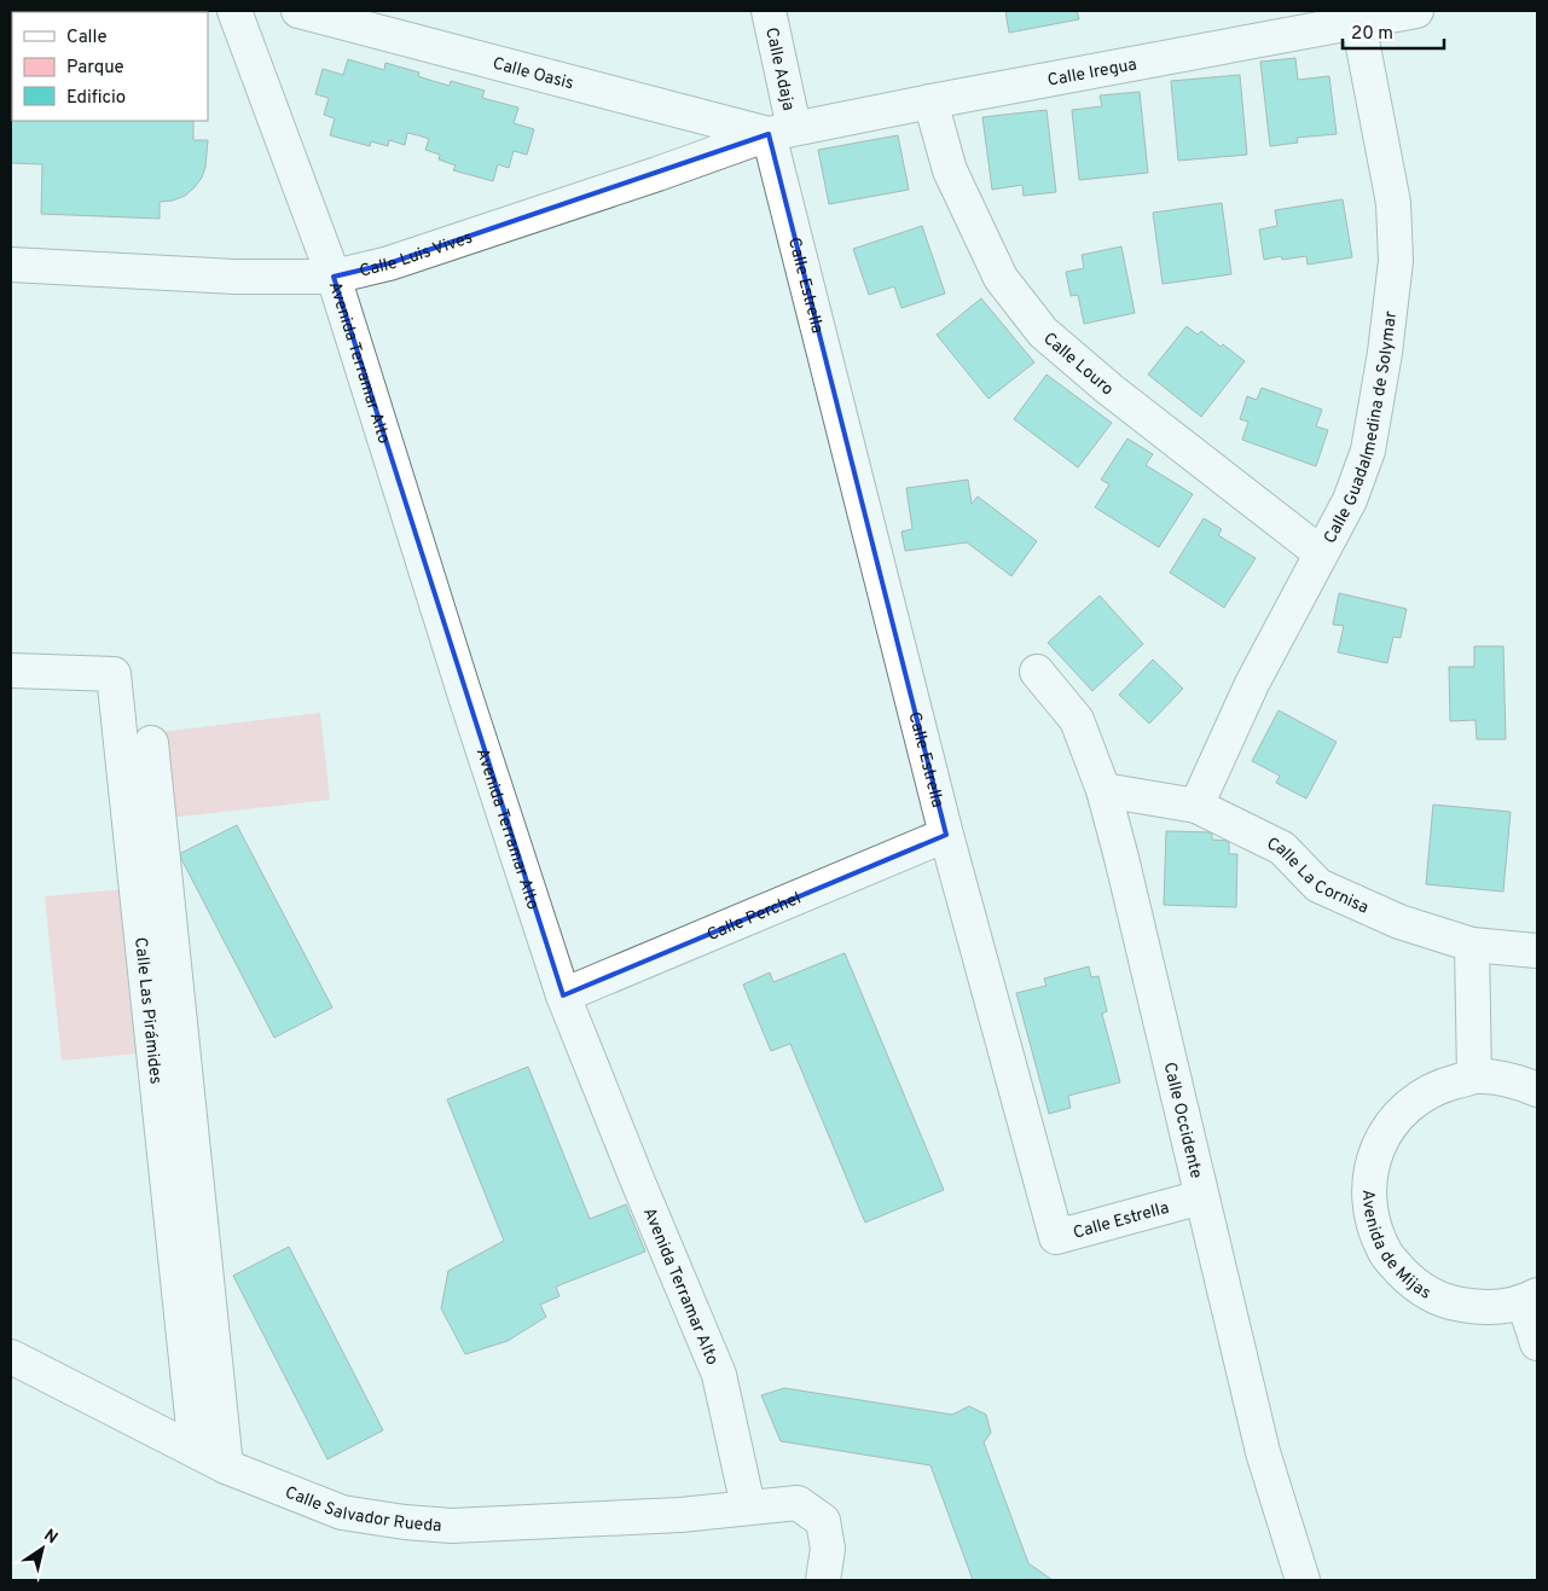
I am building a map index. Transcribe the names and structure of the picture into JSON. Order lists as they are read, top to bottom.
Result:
{
  "streets": {
    "street": [
      "Calle Adaja",
      "Calle Iregua",
      "Calle Oasis",
      "Calle Luis Vives",
      "Calle Estrella",
      "Avenida Terramar Alto",
      "Calle Louro",
      "Calle Guadalmedina de Solymar",
      "Calle La Cornisa",
      "Calle Perchel",
      "Calle Las Pirámides",
      "Calle Occidente",
      "Avenida de Mijas",
      "Calle Salvador Rueda"
    ]
  },
  "crossings": [
    ["Calle Adaja", "Calle Iregua"],
    ["Calle Adaja", "Calle Oasis"],
    ["Calle Adaja", "Calle Luis Vives"],
    ["Calle Adaja", "Calle Estrella"],
    ["Calle Iregua", "Calle Oasis"],
    ["Calle Iregua", "Calle Luis Vives"],
    ["Calle Iregua", "Calle Estrella"],
    ["Calle Iregua", "Calle Louro"],
    ["Calle Iregua", "Calle Guadalmedina de Solymar"],
    ["Calle Oasis", "Calle Luis Vives"],
    ["Calle Oasis", "Calle Estrella"],
    ["Calle Luis Vives", "Calle Estrella"],
    ["Calle Luis Vives", "Avenida Terramar Alto"],
    ["Calle Estrella", "Calle Perchel"],
    ["Calle Estrella", "Calle Occidente"],
    ["Avenida Terramar Alto", "Calle Perchel"],
    ["Avenida Terramar Alto", "Calle Salvador Rueda"],
    ["Calle Louro", "Calle Guadalmedina de Solymar"],
    ["Calle Guadalmedina de Solymar", "Calle La Cornisa"],
    ["Calle La Cornisa", "Calle Occidente"],
    ["Calle Las Pirámides", "Calle Salvador Rueda"]
  ],
  "legend": ["Calle", "Parque", "Edificio"],
  "scale_bar": "20 m",
  "north": "top right"
}
